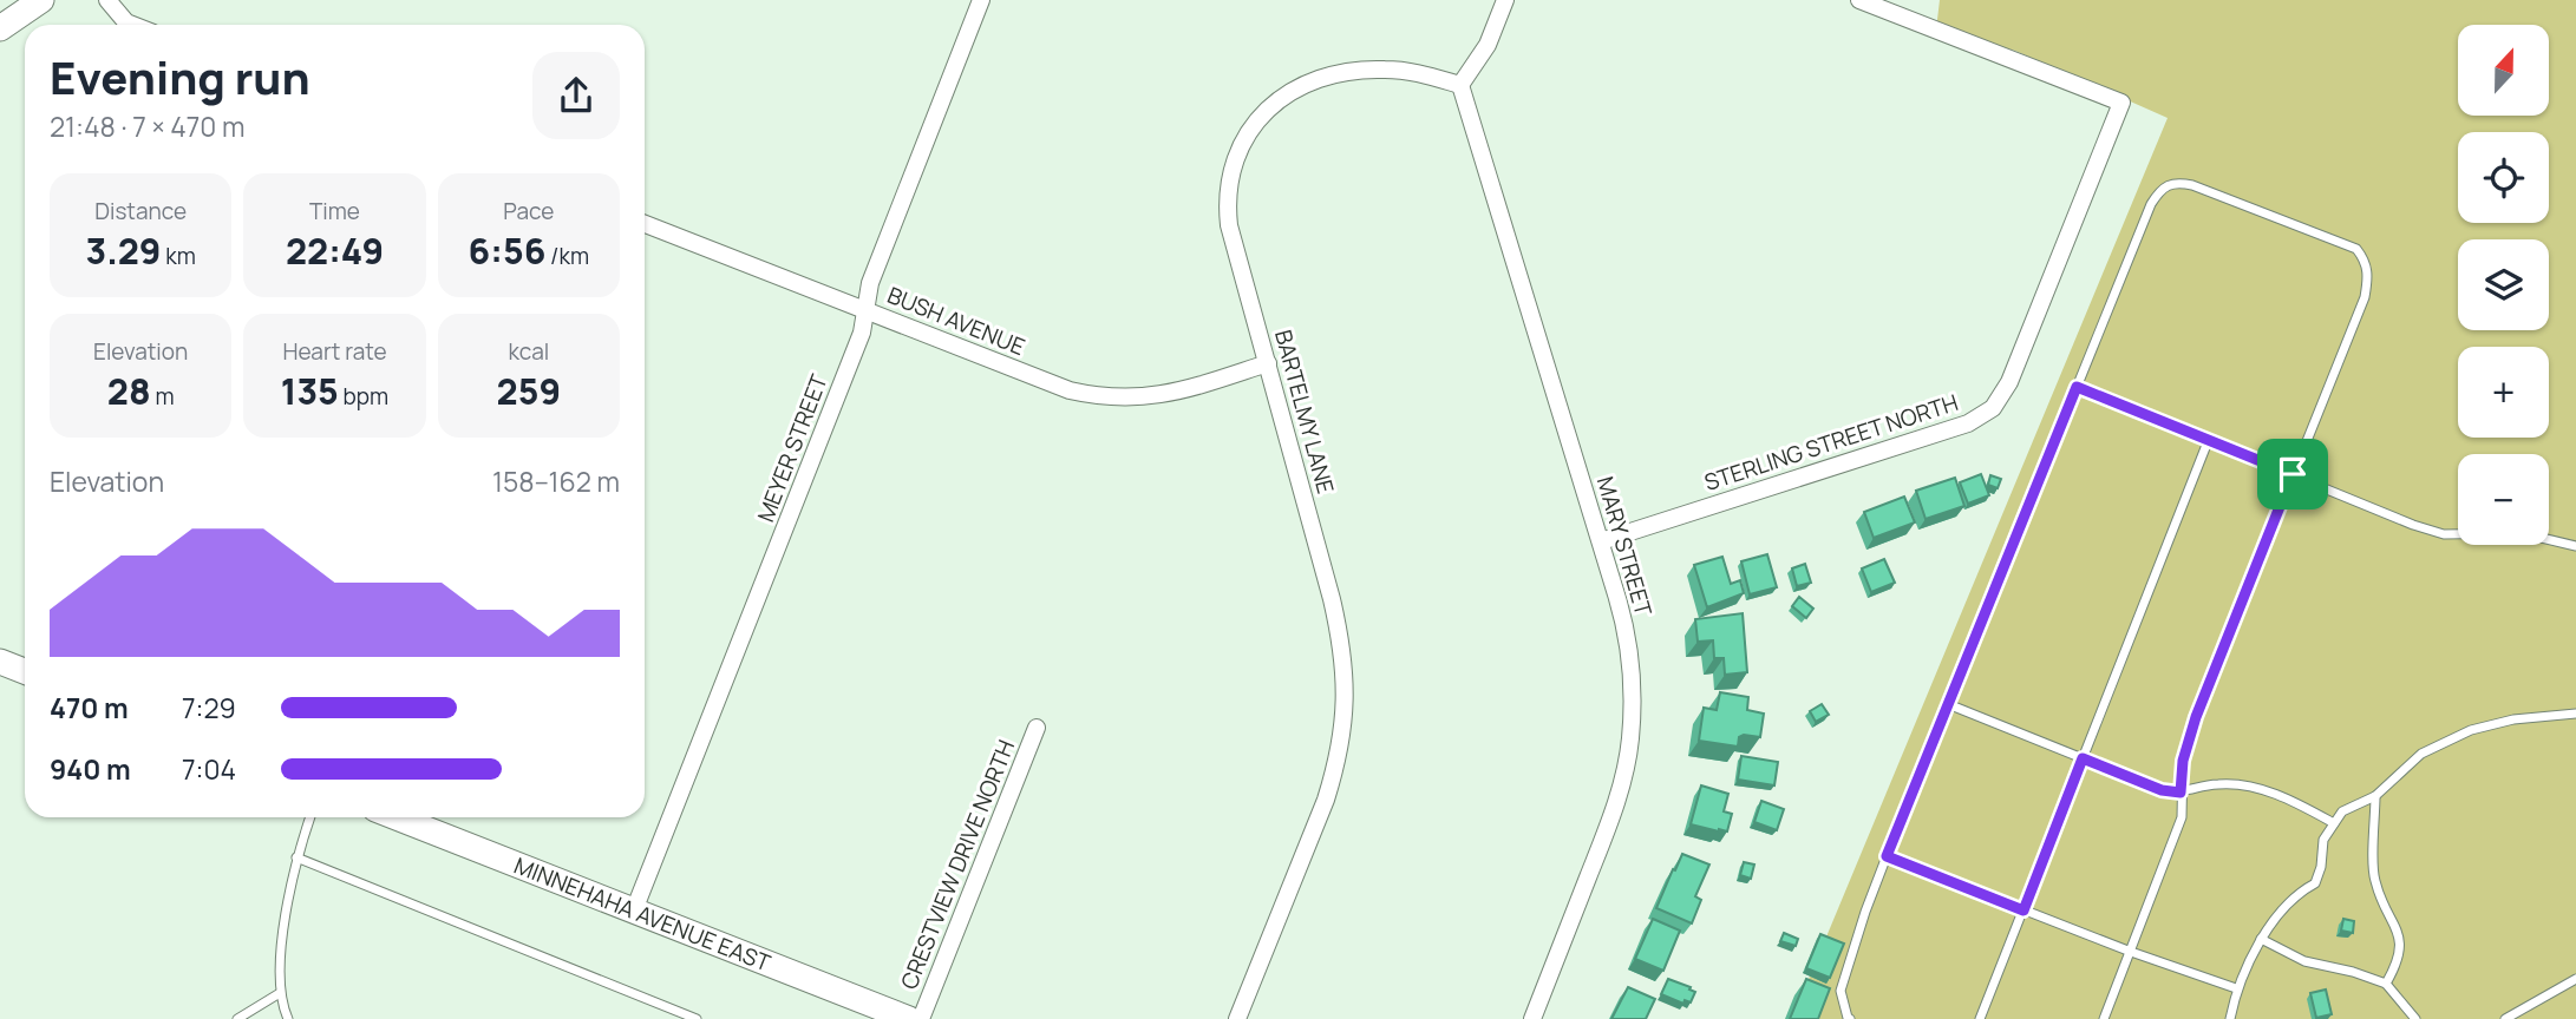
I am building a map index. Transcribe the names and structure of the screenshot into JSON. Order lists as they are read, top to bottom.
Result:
{
  "streets": {
    "main road": ["MINNEHAHA AVENUE EAST"],
    "street": [
      "BUSH AVENUE",
      "BARTELMY LANE",
      "STERLING STREET NORTH",
      "MEYER STREET",
      "MARY STREET",
      "CRESTVIEW DRIVE NORTH"
    ]
  },
  "crossings": [
    ["BUSH AVENUE", "BARTELMY LANE"],
    ["BUSH AVENUE", "MEYER STREET"],
    ["BARTELMY LANE", "MARY STREET"],
    ["STERLING STREET NORTH", "MARY STREET"],
    ["MEYER STREET", "MINNEHAHA AVENUE EAST"]
  ],
  "north": "top",
  "page": {
    "map_buttons": ["+", "−"],
    "heading": ["Evening run", "21:48 · 7 × 470 m"],
    "stats": [
      ["Distance", "3.29 km"],
      ["Time", "22:49"],
      ["Pace", "6:56 /km"],
      ["Elevation", "28 m"],
      ["Heart rate", "135 bpm"],
      ["kcal", "259"]
    ],
    "chart": ["Elevation", "158–162 m"],
    "list": [
      {
        "name": "470 m",
        "note": "7:29"
      },
      {
        "name": "940 m",
        "note": "7:04"
      }
    ]
  }
}
